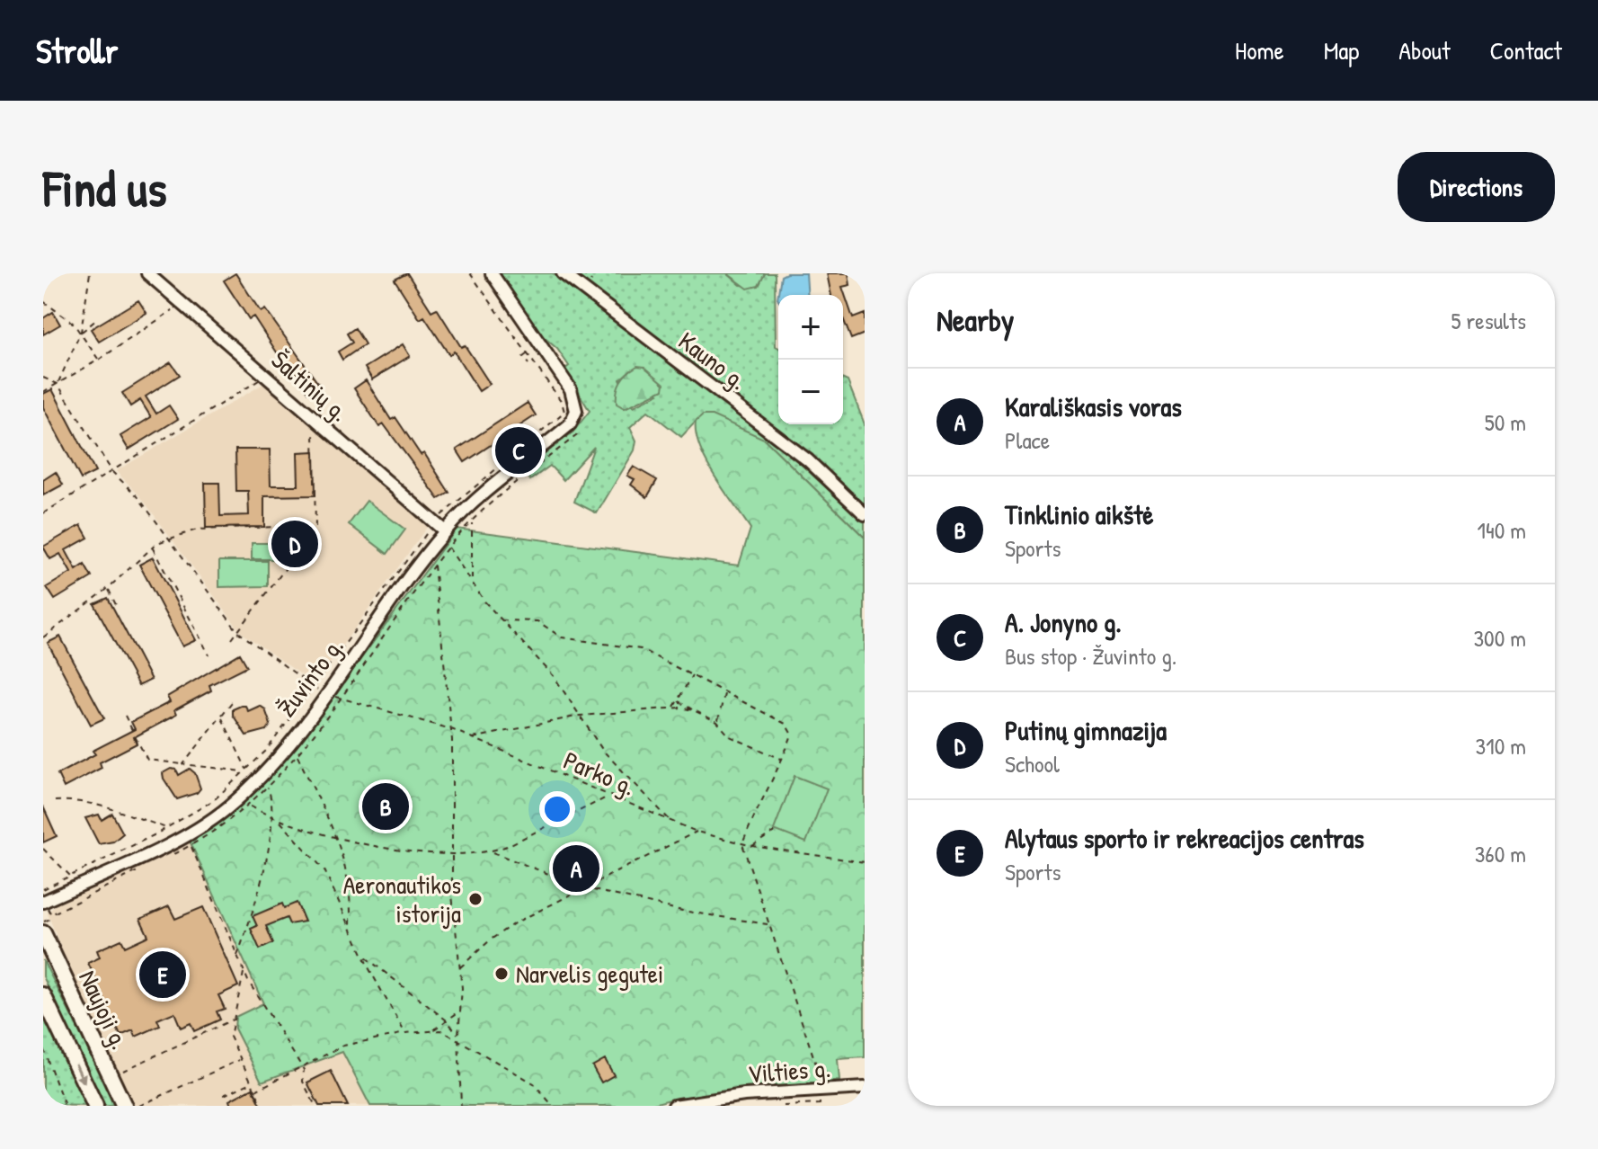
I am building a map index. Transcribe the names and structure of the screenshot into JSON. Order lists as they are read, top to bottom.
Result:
{
  "streets": {
    "main road": ["Naujoji g."],
    "street": [
      "Kauno g.",
      "Šaltinių g.",
      "Žuvinto g.",
      "Vilties g."
    ],
    "path": ["Parko g."]
  },
  "crossings": [
    ["Šaltinių g.", "Žuvinto g."],
    ["Žuvinto g.", "Parko g."]
  ],
  "places": ["Aeronautikos istorija", "Narvelis gegutei"],
  "page": {
    "header": "Strollr",
    "nav": [
      "Home",
      "Map",
      "About",
      "Contact"
    ],
    "buttons": "Directions",
    "title": "Find us",
    "heading": ["Nearby", "5 results"],
    "map_buttons": ["+", "−"],
    "list": [
      {
        "mark": "A",
        "name": "Karališkasis voras",
        "note": "Place",
        "value": "50 m"
      },
      {
        "mark": "B",
        "name": "Tinklinio aikštė",
        "note": "Sports",
        "value": "140 m"
      },
      {
        "mark": "C",
        "name": "A. Jonyno g.",
        "note": "Bus stop · Žuvinto g.",
        "value": "300 m"
      },
      {
        "mark": "D",
        "name": "Putinų gimnazija",
        "note": "School",
        "value": "310 m"
      },
      {
        "mark": "E",
        "name": "Alytaus sporto ir rekreacijos centras",
        "note": "Sports",
        "value": "360 m"
      }
    ],
    "pins": [
      "C",
      "D",
      "B",
      "A",
      "E"
    ]
  }
}
